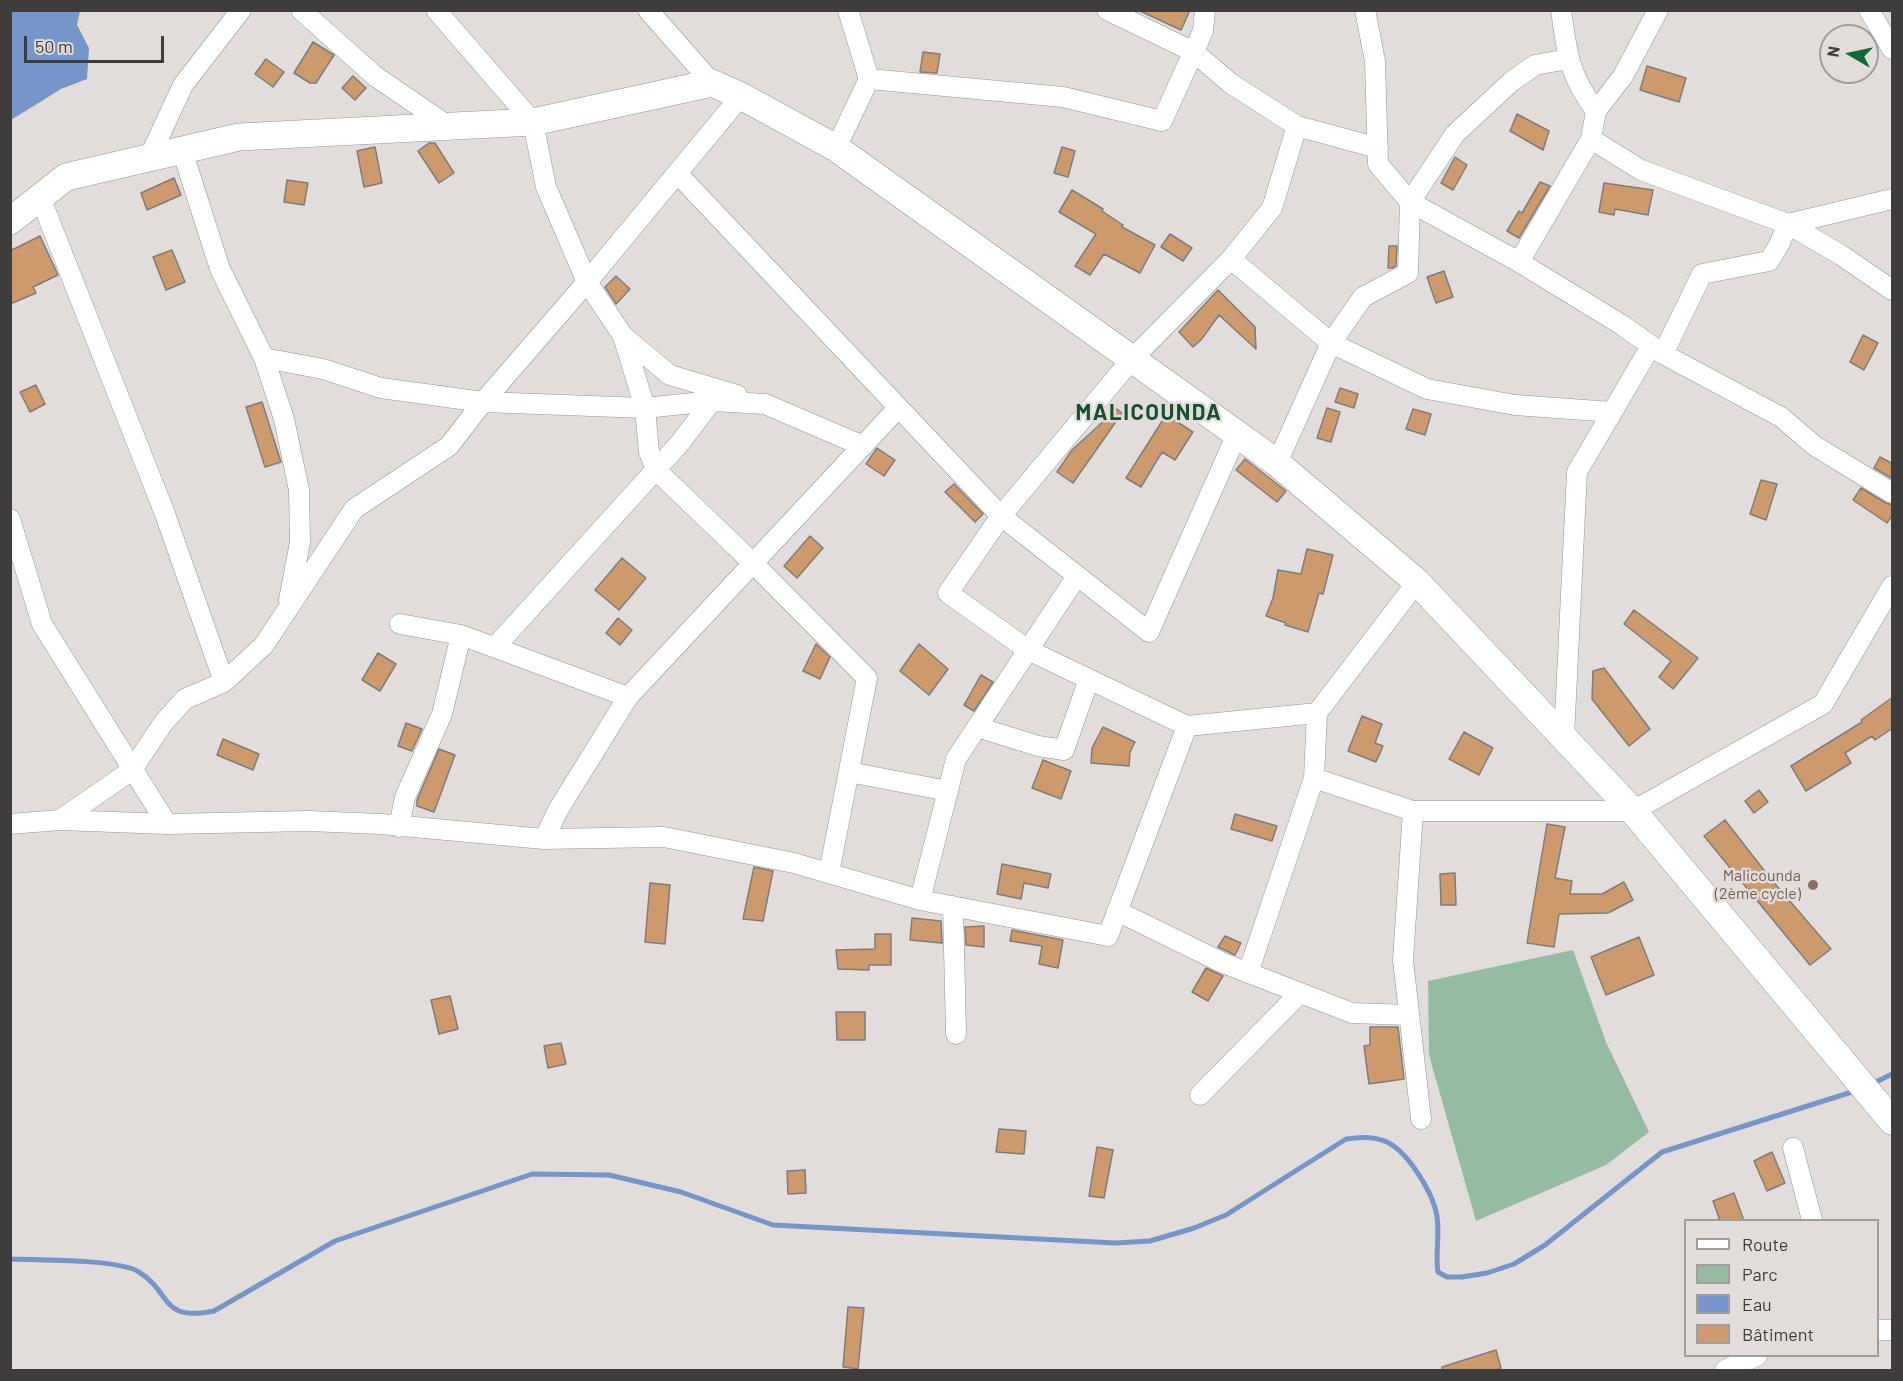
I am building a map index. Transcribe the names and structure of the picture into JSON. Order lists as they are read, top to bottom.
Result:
{
  "districts": ["MALICOUNDA"],
  "places": ["Malicounda (2ème cycle)"],
  "legend": [
    "Route",
    "Parc",
    "Eau",
    "Bâtiment"
  ],
  "scale_bar": "50 m",
  "north": "left"
}
